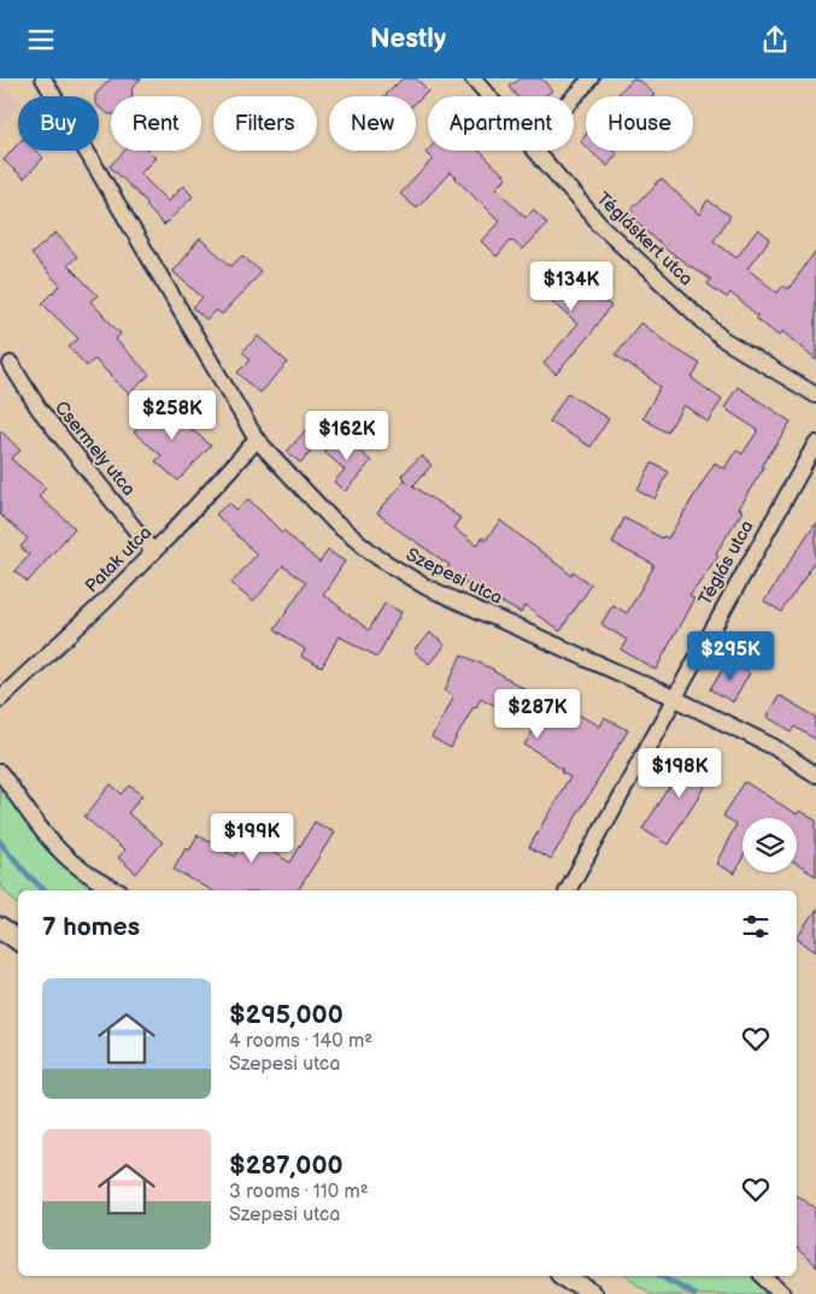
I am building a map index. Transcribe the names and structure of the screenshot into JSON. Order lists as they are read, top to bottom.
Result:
{
  "streets": {
    "street": [
      "Tégláskert utca",
      "Csermely utca",
      "Patak utca",
      "Téglás utca",
      "Szepesi utca"
    ]
  },
  "crossings": [
    ["Csermely utca", "Patak utca"],
    ["Patak utca", "Szepesi utca"],
    ["Téglás utca", "Szepesi utca"]
  ],
  "page": {
    "header": "Nestly",
    "chip": [
      "Buy",
      "Rent",
      "Filters",
      "New",
      "Apartment",
      "House"
    ],
    "price": [
      "$134K",
      "$258K",
      "$162K",
      "$295K",
      "$287K",
      "$198K",
      "$199K"
    ],
    "heading": "7 homes",
    "list": [
      {
        "name": "$295,000",
        "note": "4 rooms · 140 m² · Szepesi utca"
      },
      {
        "name": "$287,000",
        "note": "3 rooms · 110 m² · Szepesi utca"
      }
    ]
  }
}
